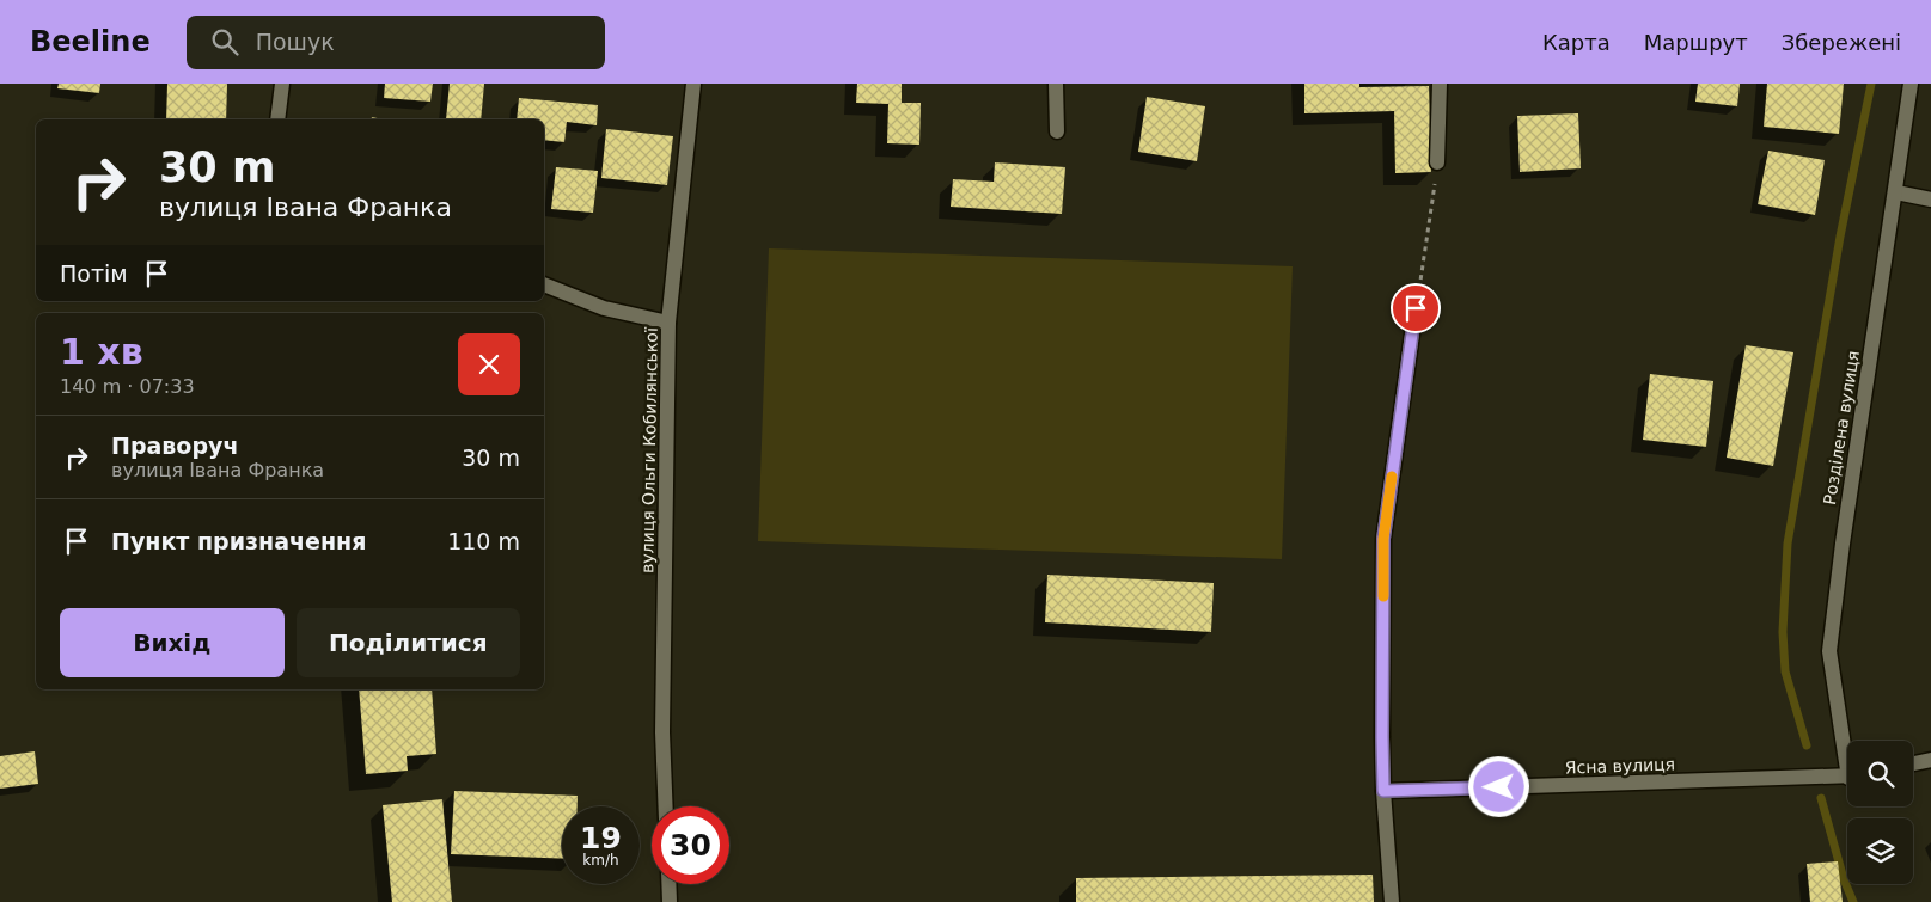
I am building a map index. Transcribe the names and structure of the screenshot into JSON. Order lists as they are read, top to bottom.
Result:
{
  "streets": {
    "street": ["Розділена вулиця", "вулиця Ольги Кобилянської", "Ясна вулиця"]
  },
  "page": {
    "header": "Beeline",
    "search": "Пошук",
    "nav": ["Карта", "Маршрут", "Збережені"],
    "turn": ["30 m", "вулиця Івана Франка"],
    "then": "Потім",
    "heading": ["1 хв", "140 m · 07:33"],
    "list": [
      {
        "name": "Праворуч",
        "note": "вулиця Івана Франка",
        "value": "30 m"
      },
      {
        "name": "Пункт призначення",
        "value": "110 m"
      }
    ],
    "buttons": ["Вихід", "Поділитися"],
    "speed": "19 km/h",
    "limit": "30"
  }
}
